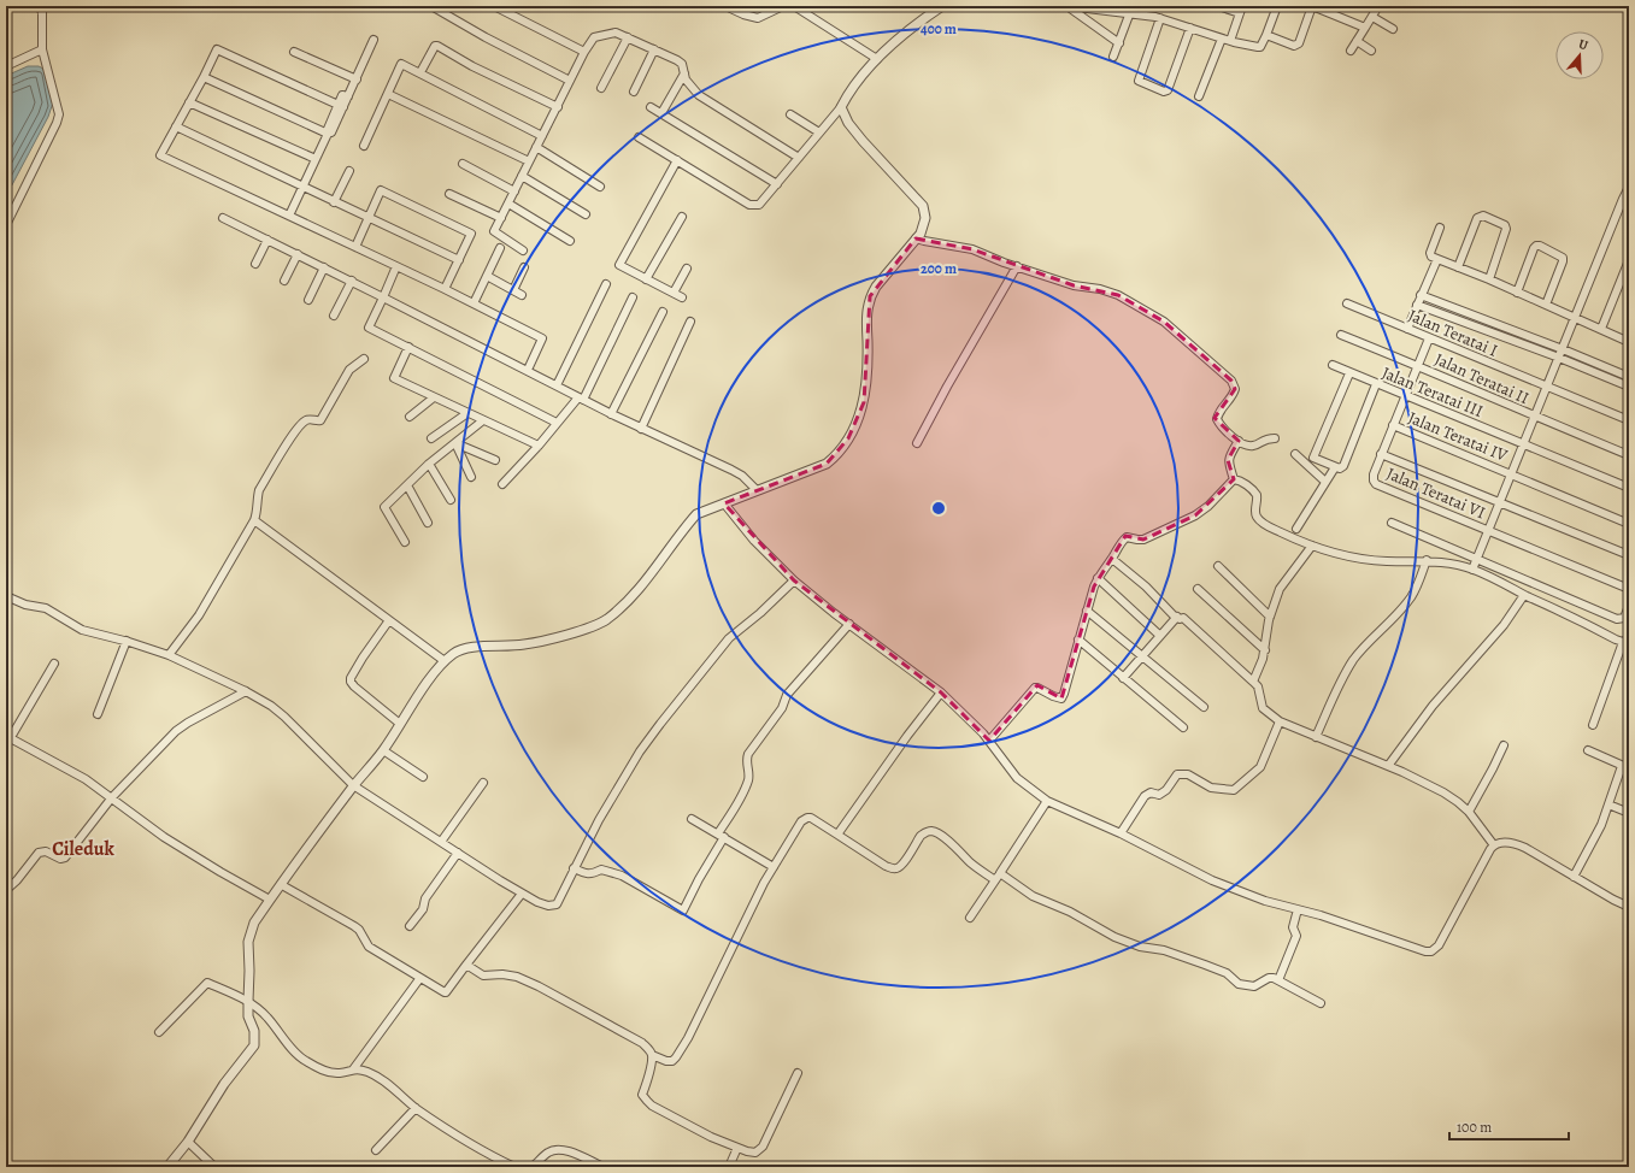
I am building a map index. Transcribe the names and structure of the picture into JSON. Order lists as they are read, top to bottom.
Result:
{
  "streets": {
    "street": [
      "Jalan Teratai I",
      "Jalan Teratai II",
      "Jalan Teratai III",
      "Jalan Teratai IV",
      "Jalan Teratai VI"
    ]
  },
  "districts": ["Cileduk"],
  "scale_bar": "100 m",
  "north": "top",
  "rings": ["400 m", "200 m"]
}
